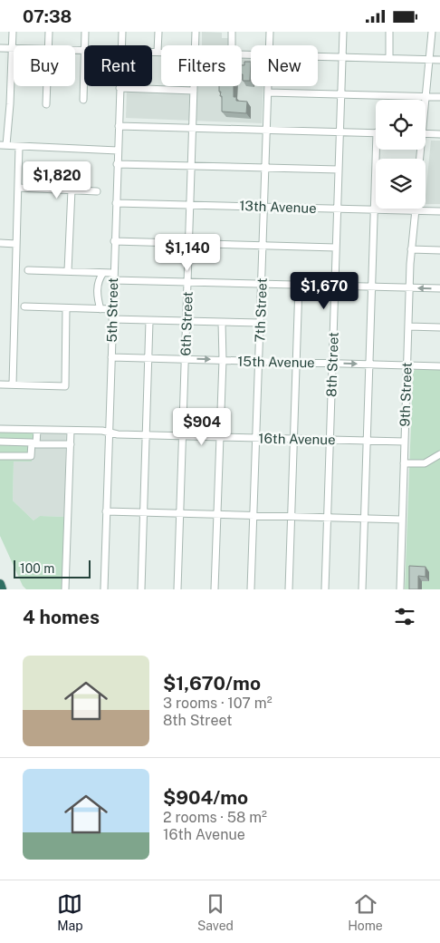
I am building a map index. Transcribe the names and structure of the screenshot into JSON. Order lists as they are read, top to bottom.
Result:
{
  "streets": {
    "street": [
      "13th Avenue",
      "5th Street",
      "7th Street",
      "6th Street",
      "15th Avenue",
      "8th Street",
      "9th Street",
      "16th Avenue"
    ]
  },
  "crossings": [
    ["13th Avenue", "5th Street"],
    ["13th Avenue", "7th Street"],
    ["13th Avenue", "6th Street"],
    ["13th Avenue", "8th Street"],
    ["13th Avenue", "9th Street"],
    ["5th Street", "15th Avenue"],
    ["5th Street", "16th Avenue"],
    ["7th Street", "15th Avenue"],
    ["7th Street", "16th Avenue"],
    ["6th Street", "15th Avenue"],
    ["6th Street", "16th Avenue"],
    ["15th Avenue", "8th Street"],
    ["15th Avenue", "9th Street"],
    ["8th Street", "16th Avenue"],
    ["9th Street", "16th Avenue"]
  ],
  "scale_bar": "100 m",
  "page": {
    "status": "07:38",
    "chip": [
      "Buy",
      "Rent",
      "Filters",
      "New"
    ],
    "price": [
      "$1,820",
      "$1,140",
      "$1,670",
      "$904"
    ],
    "scale": "100 m",
    "heading": "4 homes",
    "list": [
      {
        "name": "$1,670/mo",
        "note": "3 rooms · 107 m² · 8th Street"
      },
      {
        "name": "$904/mo",
        "note": "2 rooms · 58 m² · 16th Avenue"
      }
    ],
    "tabs": ["Map", "Saved", "Home"]
  }
}
